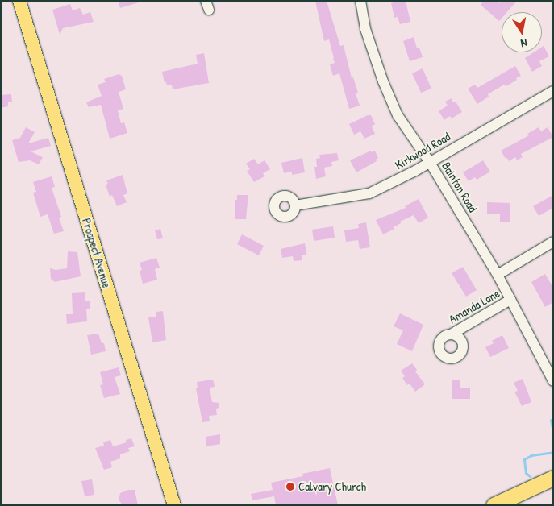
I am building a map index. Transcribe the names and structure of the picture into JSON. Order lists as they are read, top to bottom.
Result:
{
  "streets": {
    "main road": ["Prospect Avenue"],
    "street": ["Kirkwood Road", "Bainton Road", "Amanda Lane"]
  },
  "crossings": [
    ["Kirkwood Road", "Bainton Road"],
    ["Bainton Road", "Amanda Lane"]
  ],
  "places": ["Calvary Church"],
  "north": "bottom"
}
